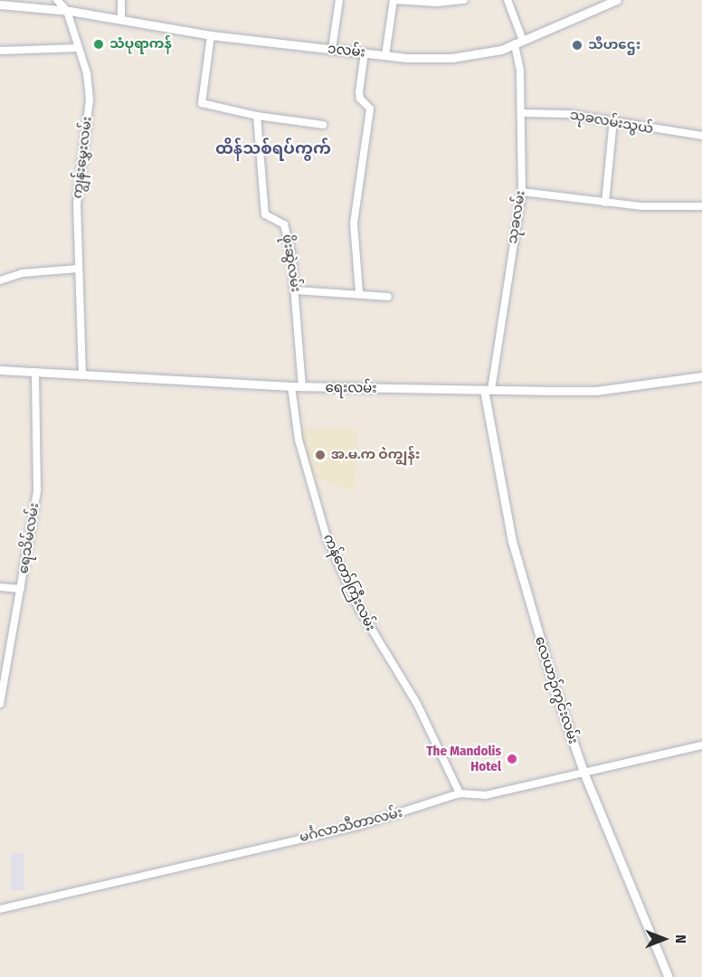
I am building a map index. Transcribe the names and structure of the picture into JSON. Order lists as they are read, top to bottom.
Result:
{
  "streets": {
    "street": [
      "၁လမ်း",
      "သုခလမ်းသွယ်",
      "ကျွန်းမွှေးလမ်း",
      "သုခလမ်း",
      "ဖိုးဆွဲလမ်း",
      "ရေးလမ်း",
      "ရေသိမ်လမ်း",
      "ကန်တော်ကြီးလမ်း",
      "လေယာဉ်ကွင်းလမ်း",
      "မင်္ဂလာသီတာလမ်း"
    ]
  },
  "crossings": [
    ["၁လမ်း", "ကျွန်းမွှေးလမ်း"],
    ["၁လမ်း", "သုခလမ်း"],
    ["သုခလမ်းသွယ်", "သုခလမ်း"],
    ["ကျွန်းမွှေးလမ်း", "ရေးလမ်း"],
    ["သုခလမ်း", "ရေးလမ်း"],
    ["သုခလမ်း", "လေယာဉ်ကွင်းလမ်း"],
    ["ဖိုးဆွဲလမ်း", "ရေးလမ်း"],
    ["ရေးလမ်း", "ရေသိမ်လမ်း"],
    ["ရေးလမ်း", "ကန်တော်ကြီးလမ်း"],
    ["ရေးလမ်း", "လေယာဉ်ကွင်းလမ်း"],
    ["ကန်တော်ကြီးလမ်း", "မင်္ဂလာသီတာလမ်း"],
    ["လေယာဉ်ကွင်းလမ်း", "မင်္ဂလာသီတာလမ်း"]
  ],
  "districts": ["ထိန်သစ်ရပ်ကွက်"],
  "places": [
    "သံပုရာကန်",
    "သီဟဌေး",
    "အ.မ.က ဝဲကျွန်း",
    "The Mandolis Hotel"
  ],
  "north": "right"
}
